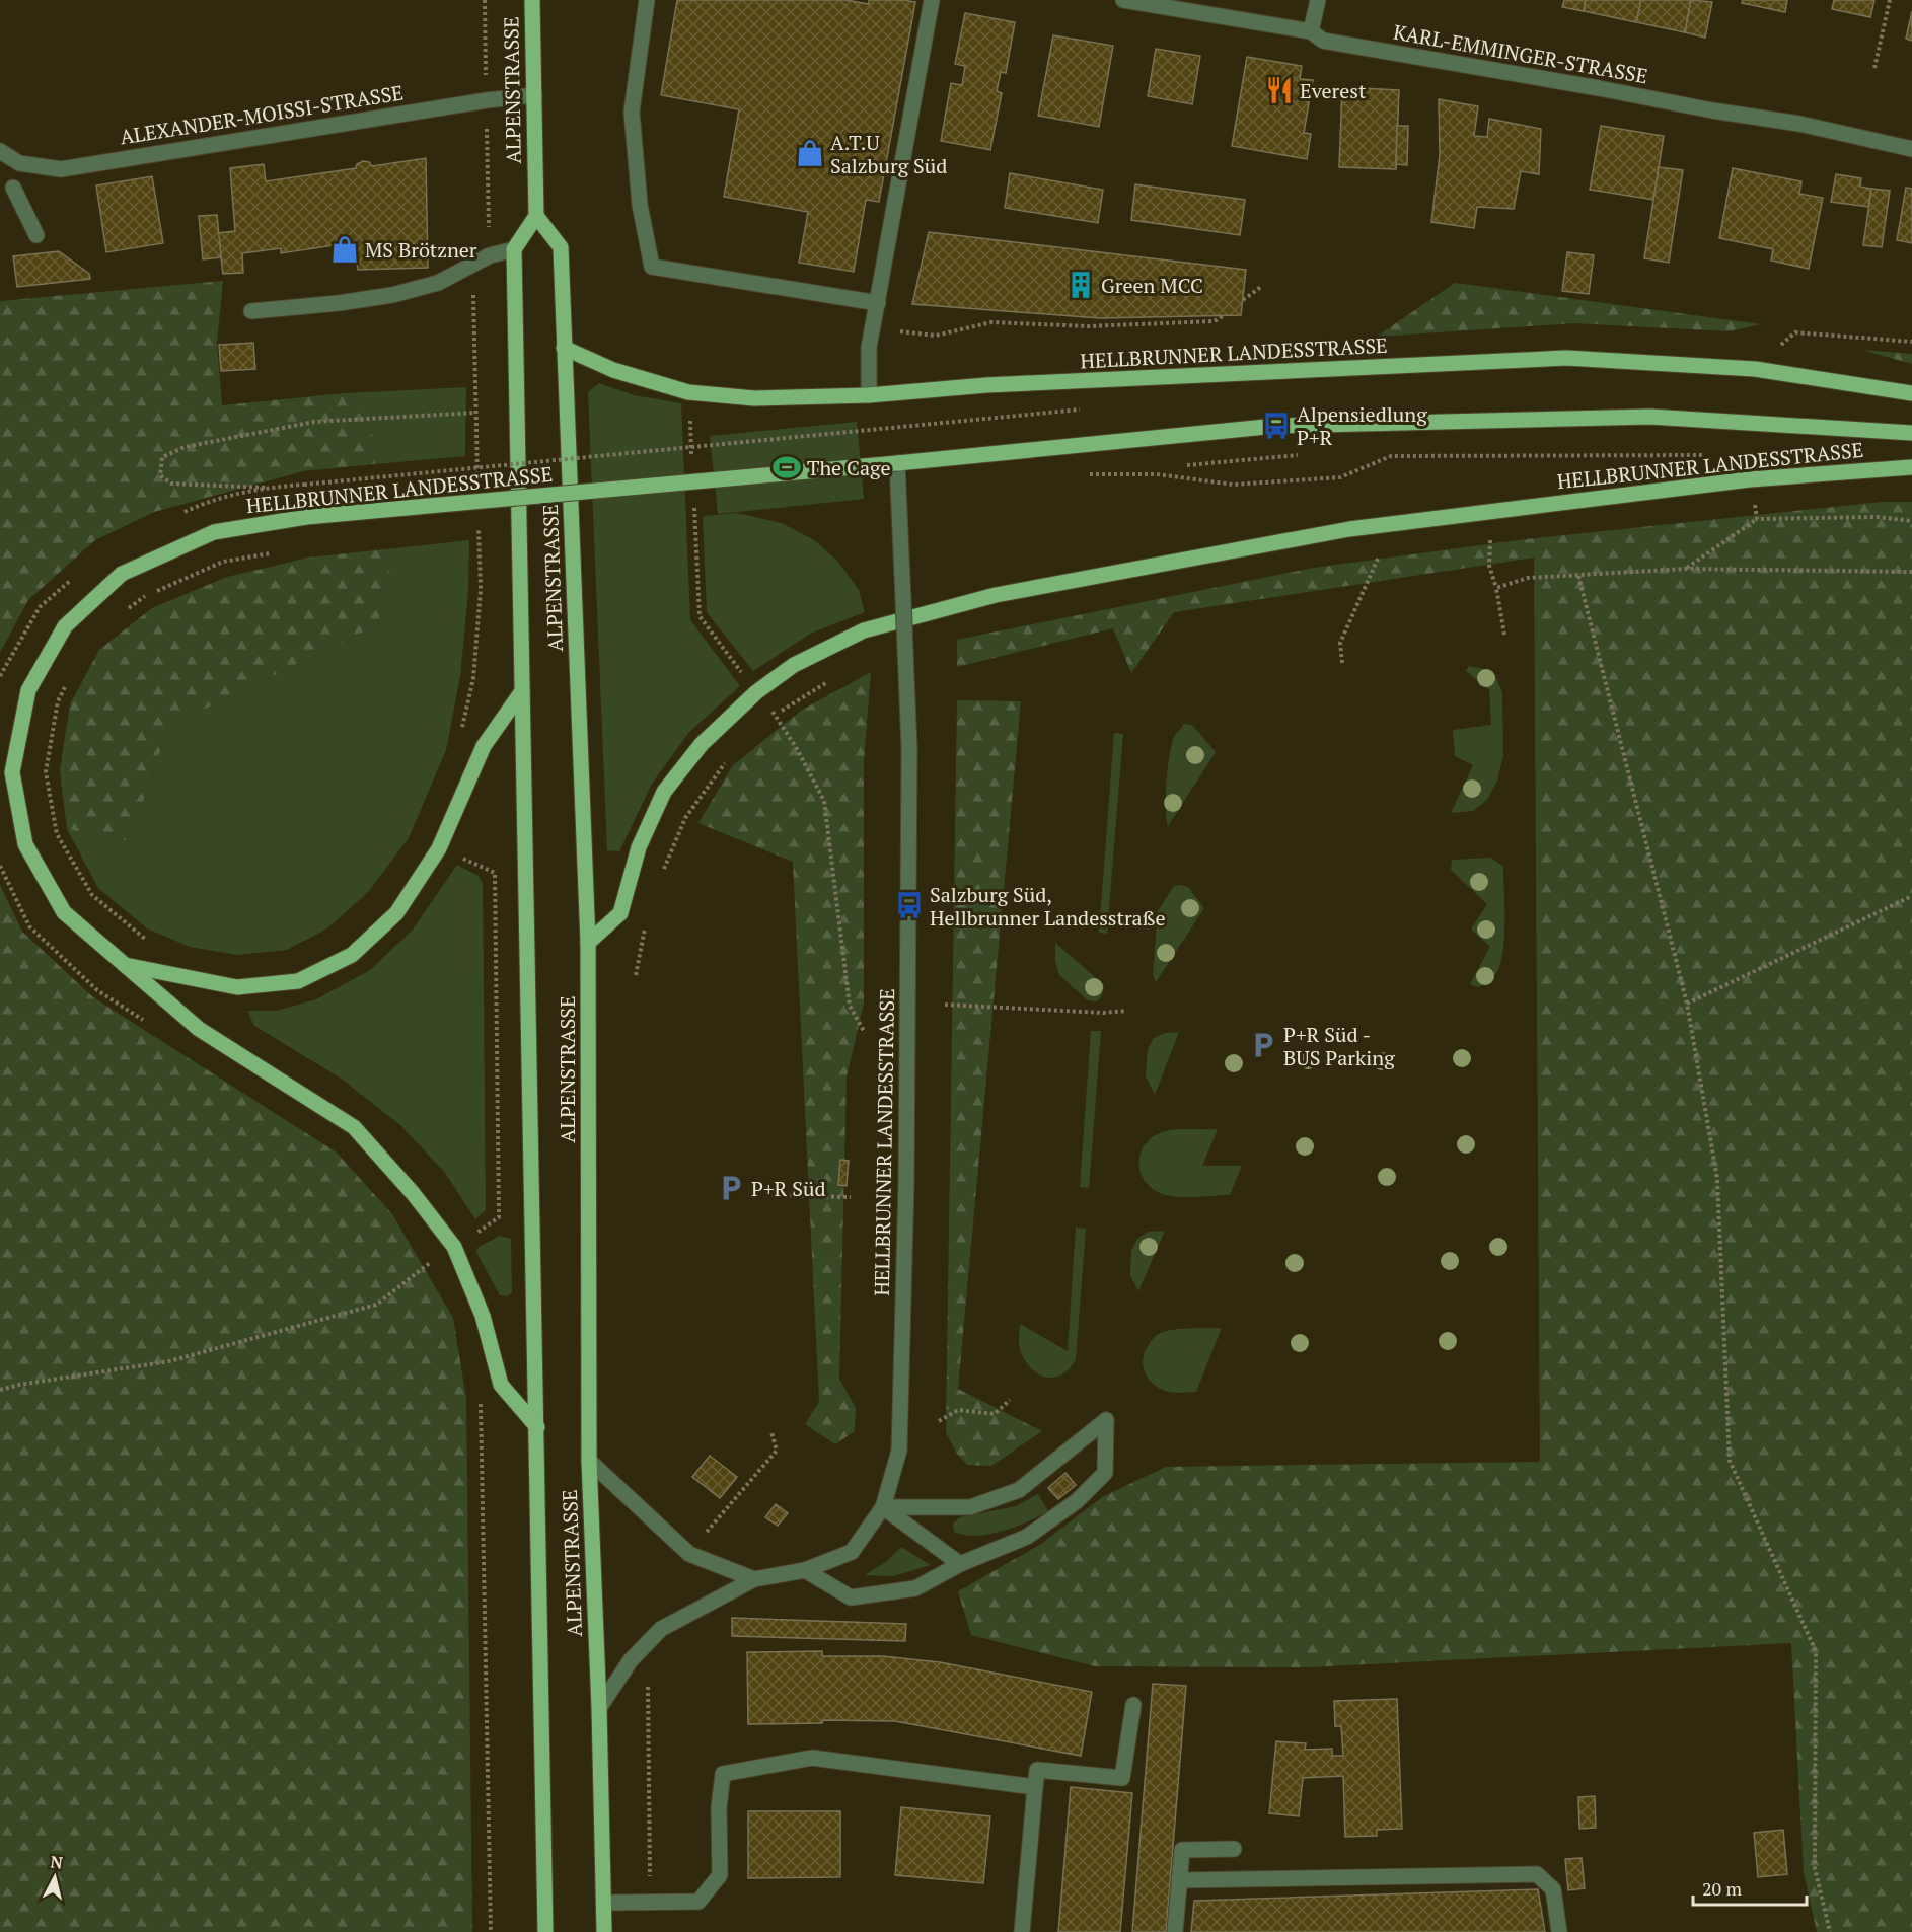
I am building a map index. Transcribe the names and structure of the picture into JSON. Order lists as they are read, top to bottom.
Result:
{
  "streets": {
    "main road": ["ALPENSTRASSE", "HELLBRUNNER LANDESSTRASSE"],
    "street": ["KARL-EMMINGER-STRASSE", "ALEXANDER-MOISSI-STRASSE"]
  },
  "crossings": [
    ["ALPENSTRASSE", "ALEXANDER-MOISSI-STRASSE"],
    ["ALPENSTRASSE", "HELLBRUNNER LANDESSTRASSE"]
  ],
  "places": {
    "restaurant": ["Everest"],
    "shop": ["A.T.U Salzburg Süd", "MS Brötzner"],
    "building": ["Green MCC"],
    "bus stop": ["Alpensiedlung P+R", "Salzburg Süd, Hellbrunner Landesstraße"],
    "sports": ["The Cage"],
    "parking": ["P+R Süd - BUS Parking", "P+R Süd"]
  },
  "scale_bar": "20 m",
  "north": "top"
}
